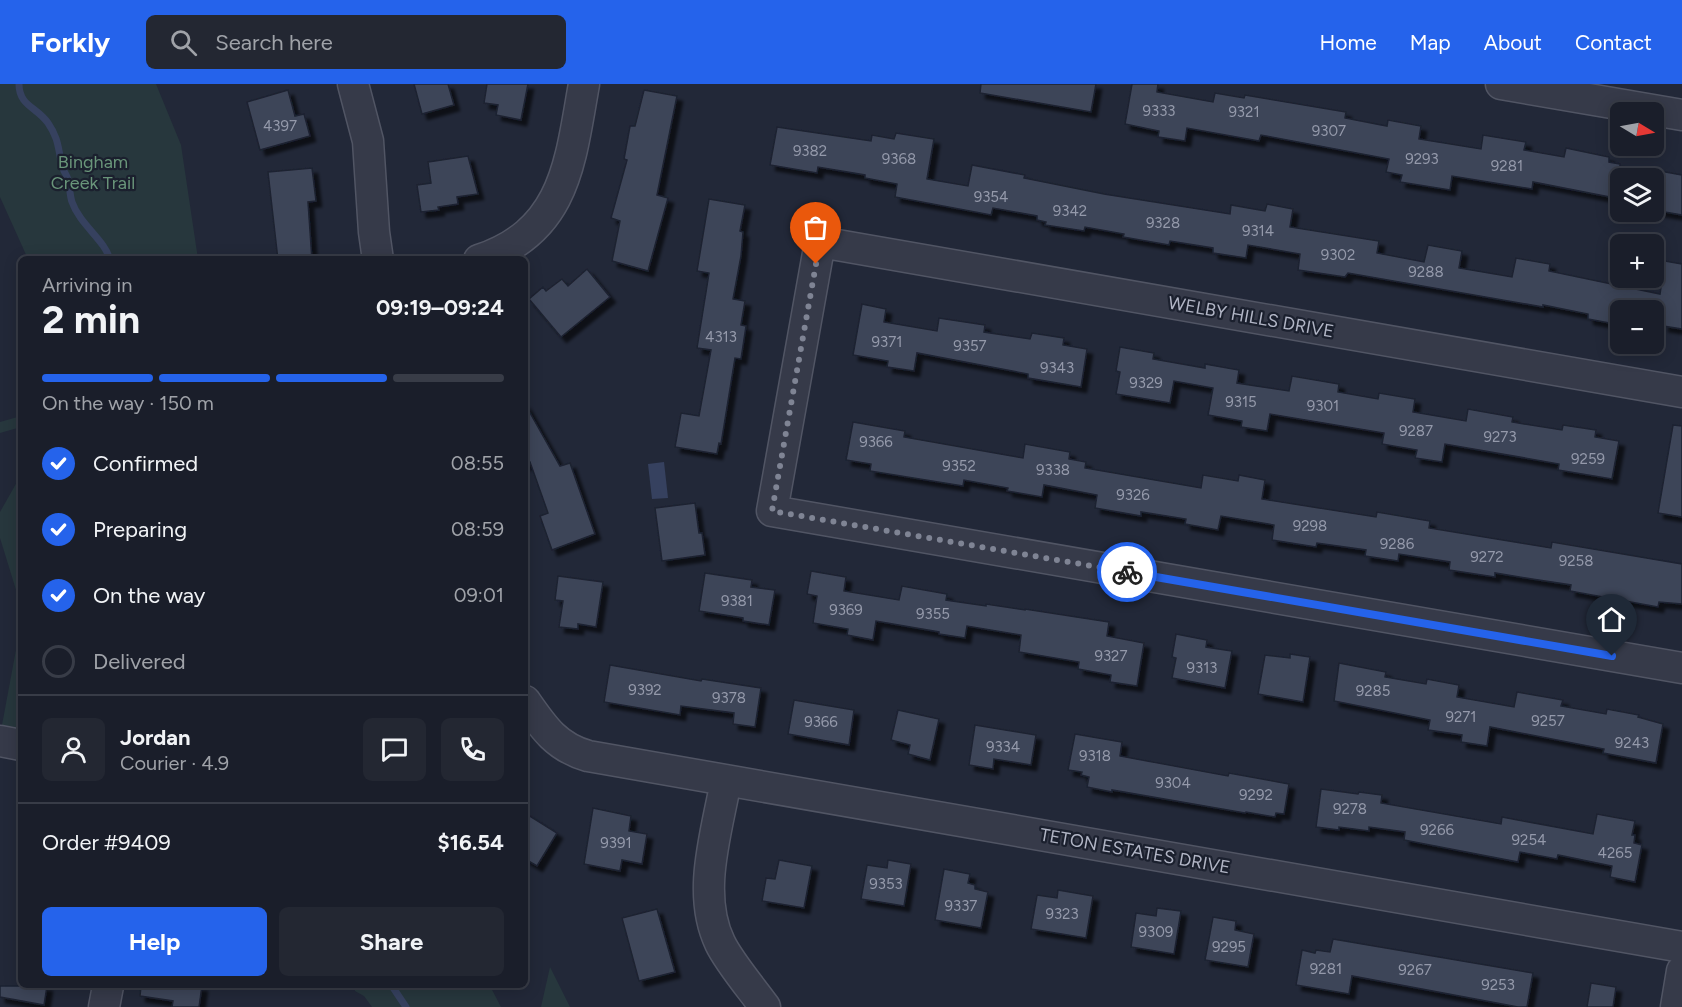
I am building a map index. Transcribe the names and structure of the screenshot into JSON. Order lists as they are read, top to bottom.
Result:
{
  "streets": {
    "street": ["WELBY HILLS DRIVE", "TETON ESTATES DRIVE"]
  },
  "parks": ["Bingham Creek Trail"],
  "house_numbers": [
    "9333",
    "9321",
    "4397",
    "9307",
    "9382",
    "9368",
    "9293",
    "9281",
    "9354",
    "9342",
    "9328",
    "9314",
    "9302",
    "9288",
    "4313",
    "9371",
    "9357",
    "9343",
    "9329",
    "9315",
    "9301",
    "9287",
    "9273",
    "9366",
    "9259",
    "9352",
    "9338",
    "9326",
    "9298",
    "9286",
    "9272",
    "9258",
    "9381",
    "9369",
    "9355",
    "9327",
    "9313",
    "9392",
    "9285",
    "9378",
    "9271",
    "9257",
    "9366",
    "9243",
    "9334",
    "9318",
    "9304",
    "9292",
    "9278",
    "9266",
    "9254",
    "9391",
    "4265",
    "9353",
    "9337",
    "9323",
    "9309",
    "9295",
    "9281",
    "9267",
    "9253"
  ],
  "north": "right",
  "page": {
    "header": "Forkly",
    "search": "Search here",
    "nav": [
      "Home",
      "Map",
      "About",
      "Contact"
    ],
    "map_buttons": ["+", "−"],
    "heading": ["2 min", "Arriving in", "09:19–09:24"],
    "panel": [
      "Jordan",
      "Courier · 4.9",
      "Order #9409",
      "$16.54"
    ],
    "bar": "On the way · 150 m",
    "list": [
      ["Confirmed", "08:55"],
      ["Preparing", "08:59"],
      ["On the way", "09:01"],
      "Delivered"
    ],
    "buttons": ["Help", "Share"]
  }
}
